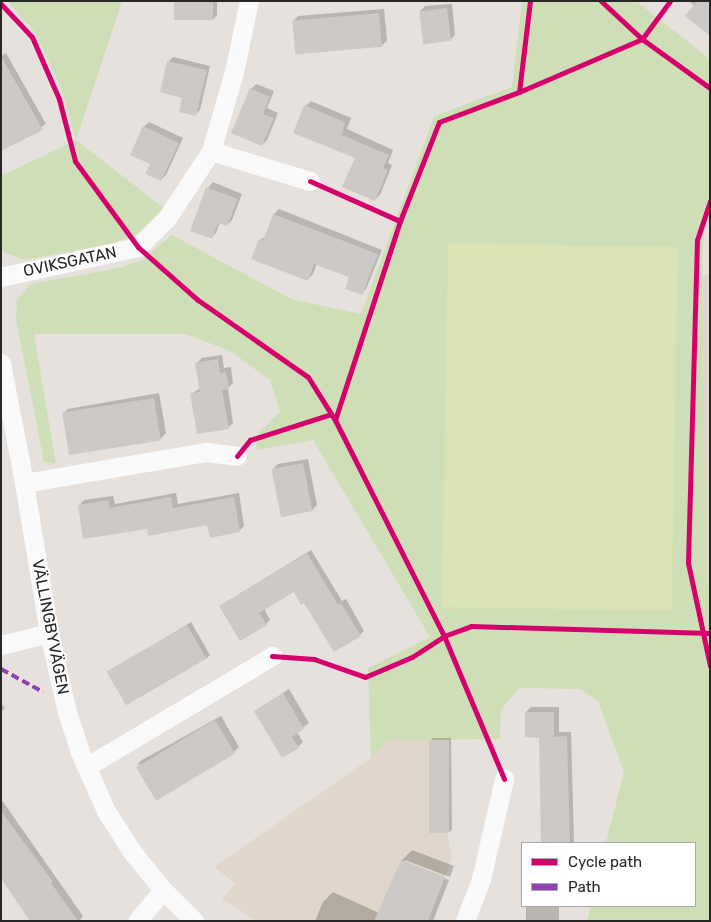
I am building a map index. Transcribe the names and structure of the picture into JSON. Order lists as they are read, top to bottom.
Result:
{
  "streets": {
    "street": ["OVIKSGATAN", "VÄLLINGBYVÄGEN"]
  },
  "legend": ["Cycle path", "Path"]
}
